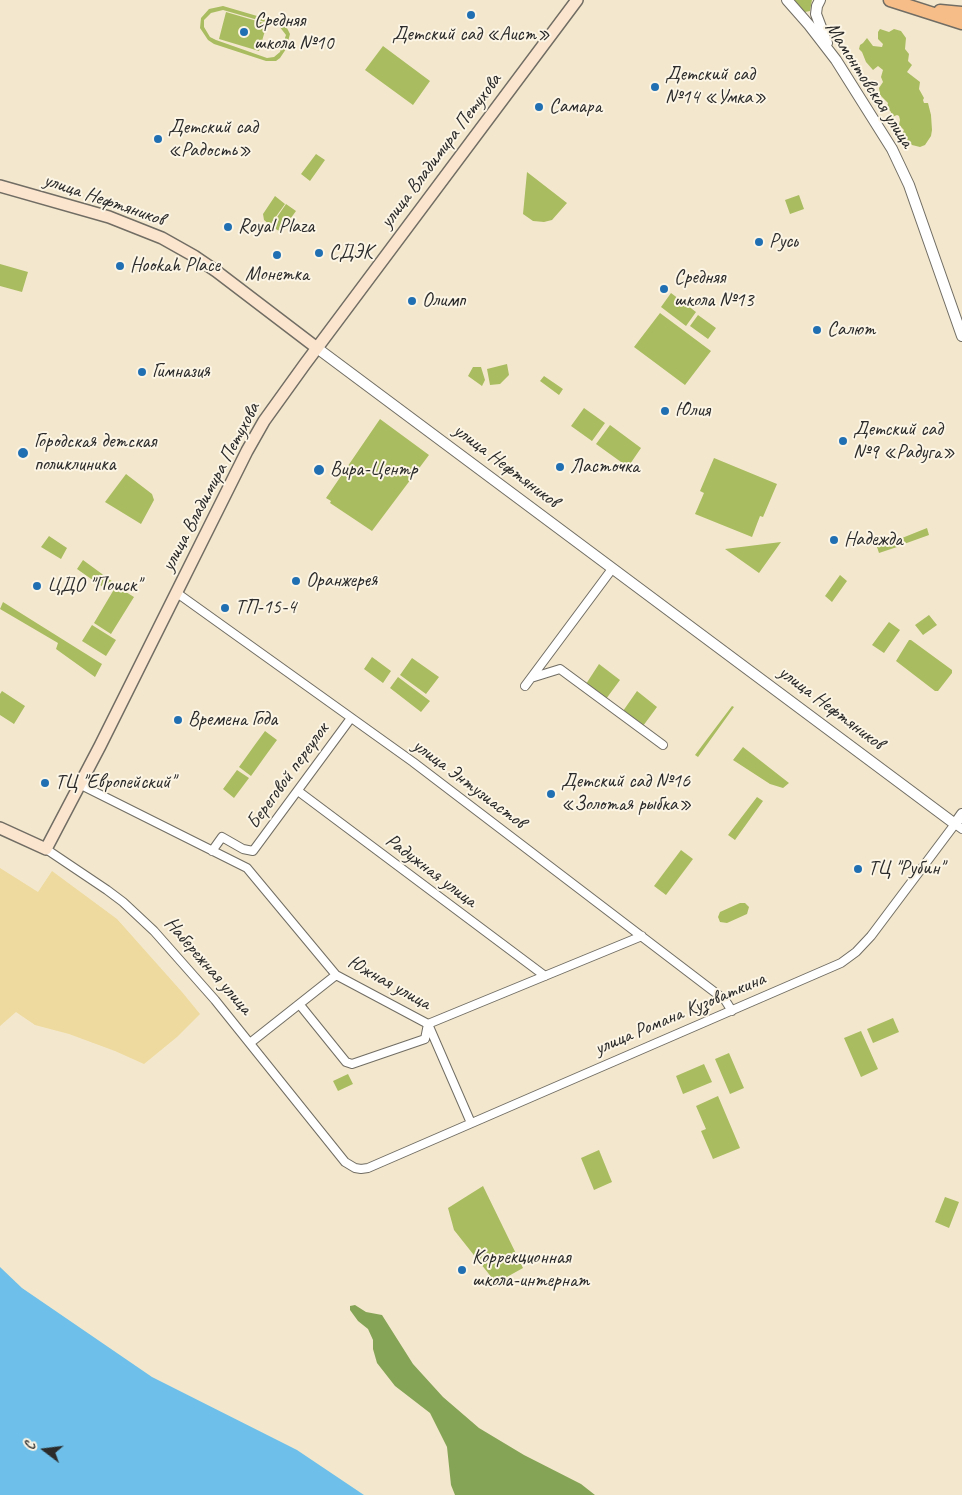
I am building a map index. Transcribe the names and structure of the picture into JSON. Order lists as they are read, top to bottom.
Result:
{
  "streets": {
    "main road": ["улица Владимира Петухова", "улица Нефтяников", "Набережная улица"],
    "street": [
      "Мамонтовская улица",
      "Береговой переулок",
      "улица Энтузиастов",
      "Радужная улица",
      "Южная улица",
      "улица Романа Кузоваткина"
    ]
  },
  "crossings": [
    ["улица Владимира Петухова", "улица Нефтяников"],
    ["улица Владимира Петухова", "улица Энтузиастов"],
    ["улица Владимира Петухова", "Набережная улица"],
    ["улица Владимира Петухова", "Южная улица"],
    ["улица Нефтяников", "улица Романа Кузоваткина"],
    ["Береговой переулок", "улица Энтузиастов"],
    ["Береговой переулок", "Радужная улица"],
    ["Береговой переулок", "Южная улица"],
    ["улица Энтузиастов", "Южная улица"],
    ["улица Энтузиастов", "улица Романа Кузоваткина"],
    ["Радужная улица", "Южная улица"],
    ["Набережная улица", "улица Романа Кузоваткина"]
  ],
  "places": [
    "Детский сад «Аист»",
    "Средняя школа №10",
    "Детский сад №14 «Умка»",
    "Самара",
    "Детский сад «Радость»",
    "Royal Plaza",
    "Русь",
    "СДЭК",
    "Монетка",
    "Hookah Place",
    "Средняя школа №13",
    "Олимп",
    "Салют",
    "Гимназия",
    "Юлия",
    "Детский сад №9 «Радуга»",
    "Городская детская поликлиника",
    "Ласточка",
    "Вира-Центр",
    "Надежда",
    "Оранжерея",
    "ЦДО \"Поиск\"",
    "ТП-15-4",
    "Времена Года",
    "ТЦ \"Европейский\"",
    "Детский сад №16 «Золотая рыбка»",
    "ТЦ \"Рубин\"",
    "Коррекционная школа-интернат"
  ],
  "north": "left"
}
